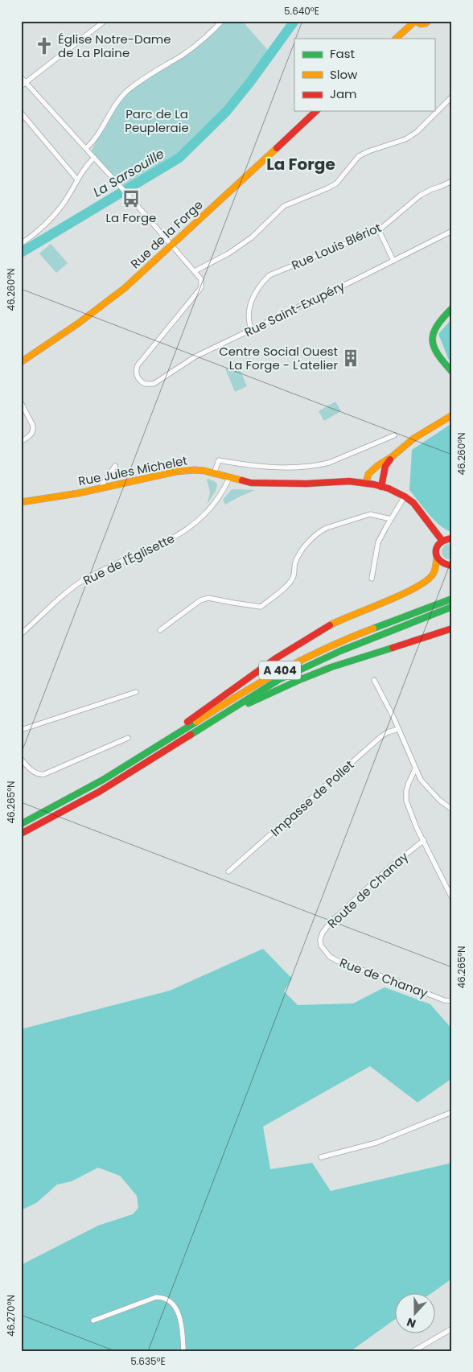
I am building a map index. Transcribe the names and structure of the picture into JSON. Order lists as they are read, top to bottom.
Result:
{
  "streets": {
    "main road": ["Rue de la Forge", "Rue Jules Michelet", "A 404"],
    "street": [
      "Rue Louis Blériot",
      "Rue Saint-Exupéry",
      "Rue de l'Églisette",
      "Impasse de Pollet",
      "Route de Chanay",
      "Rue de Chanay"
    ]
  },
  "crossings": [
    ["Rue de la Forge", "Rue Saint-Exupéry"],
    ["Rue Louis Blériot", "Rue Saint-Exupéry"],
    ["Rue Jules Michelet", "Rue de l'Églisette"],
    ["Route de Chanay", "Rue de Chanay"]
  ],
  "districts": ["La Forge"],
  "water": ["La Sarsouille"],
  "parks": ["Parc de La Peupleraie"],
  "places": {
    "church": ["Église Notre-Dame de La Plaine"],
    "bus stop": ["La Forge"],
    "building": ["Centre Social Ouest La Forge - L'atelier"]
  },
  "legend": ["Fast", "Slow", "Jam"],
  "north": "bottom",
  "coordinates": [
    "5.640°E",
    "46.260°N",
    "46.265°N",
    "46.270°N",
    "5.635°E"
  ]
}
